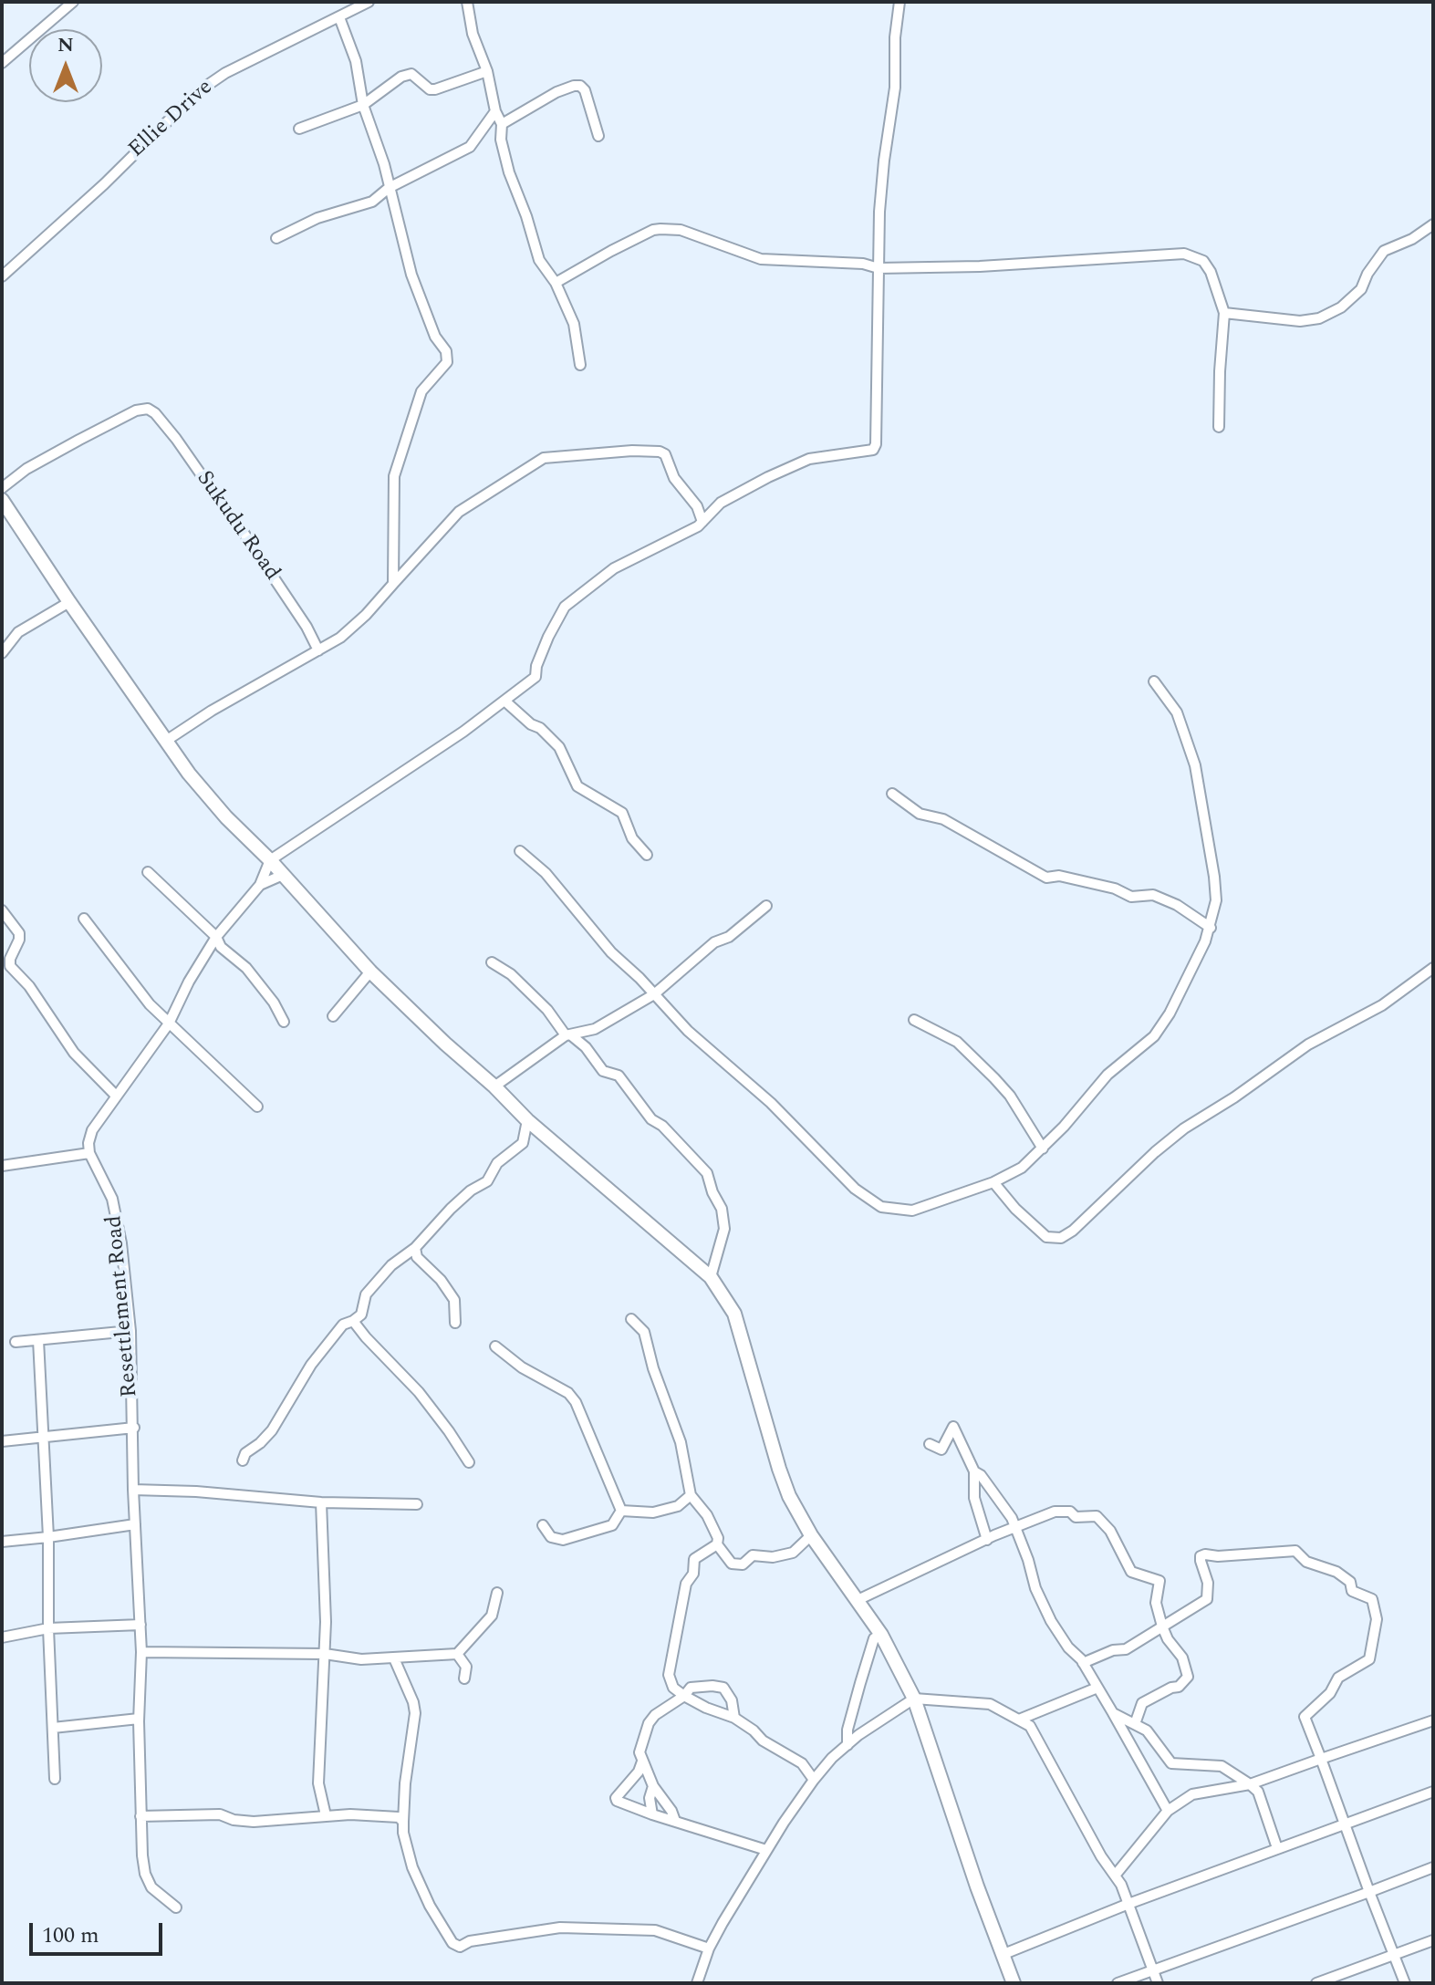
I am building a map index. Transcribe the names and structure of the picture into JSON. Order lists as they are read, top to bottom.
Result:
{
  "streets": {
    "street": ["Ellie Drive", "Sukudu Road", "Resettlement Road"]
  },
  "scale_bar": "100 m",
  "north": "top"
}
